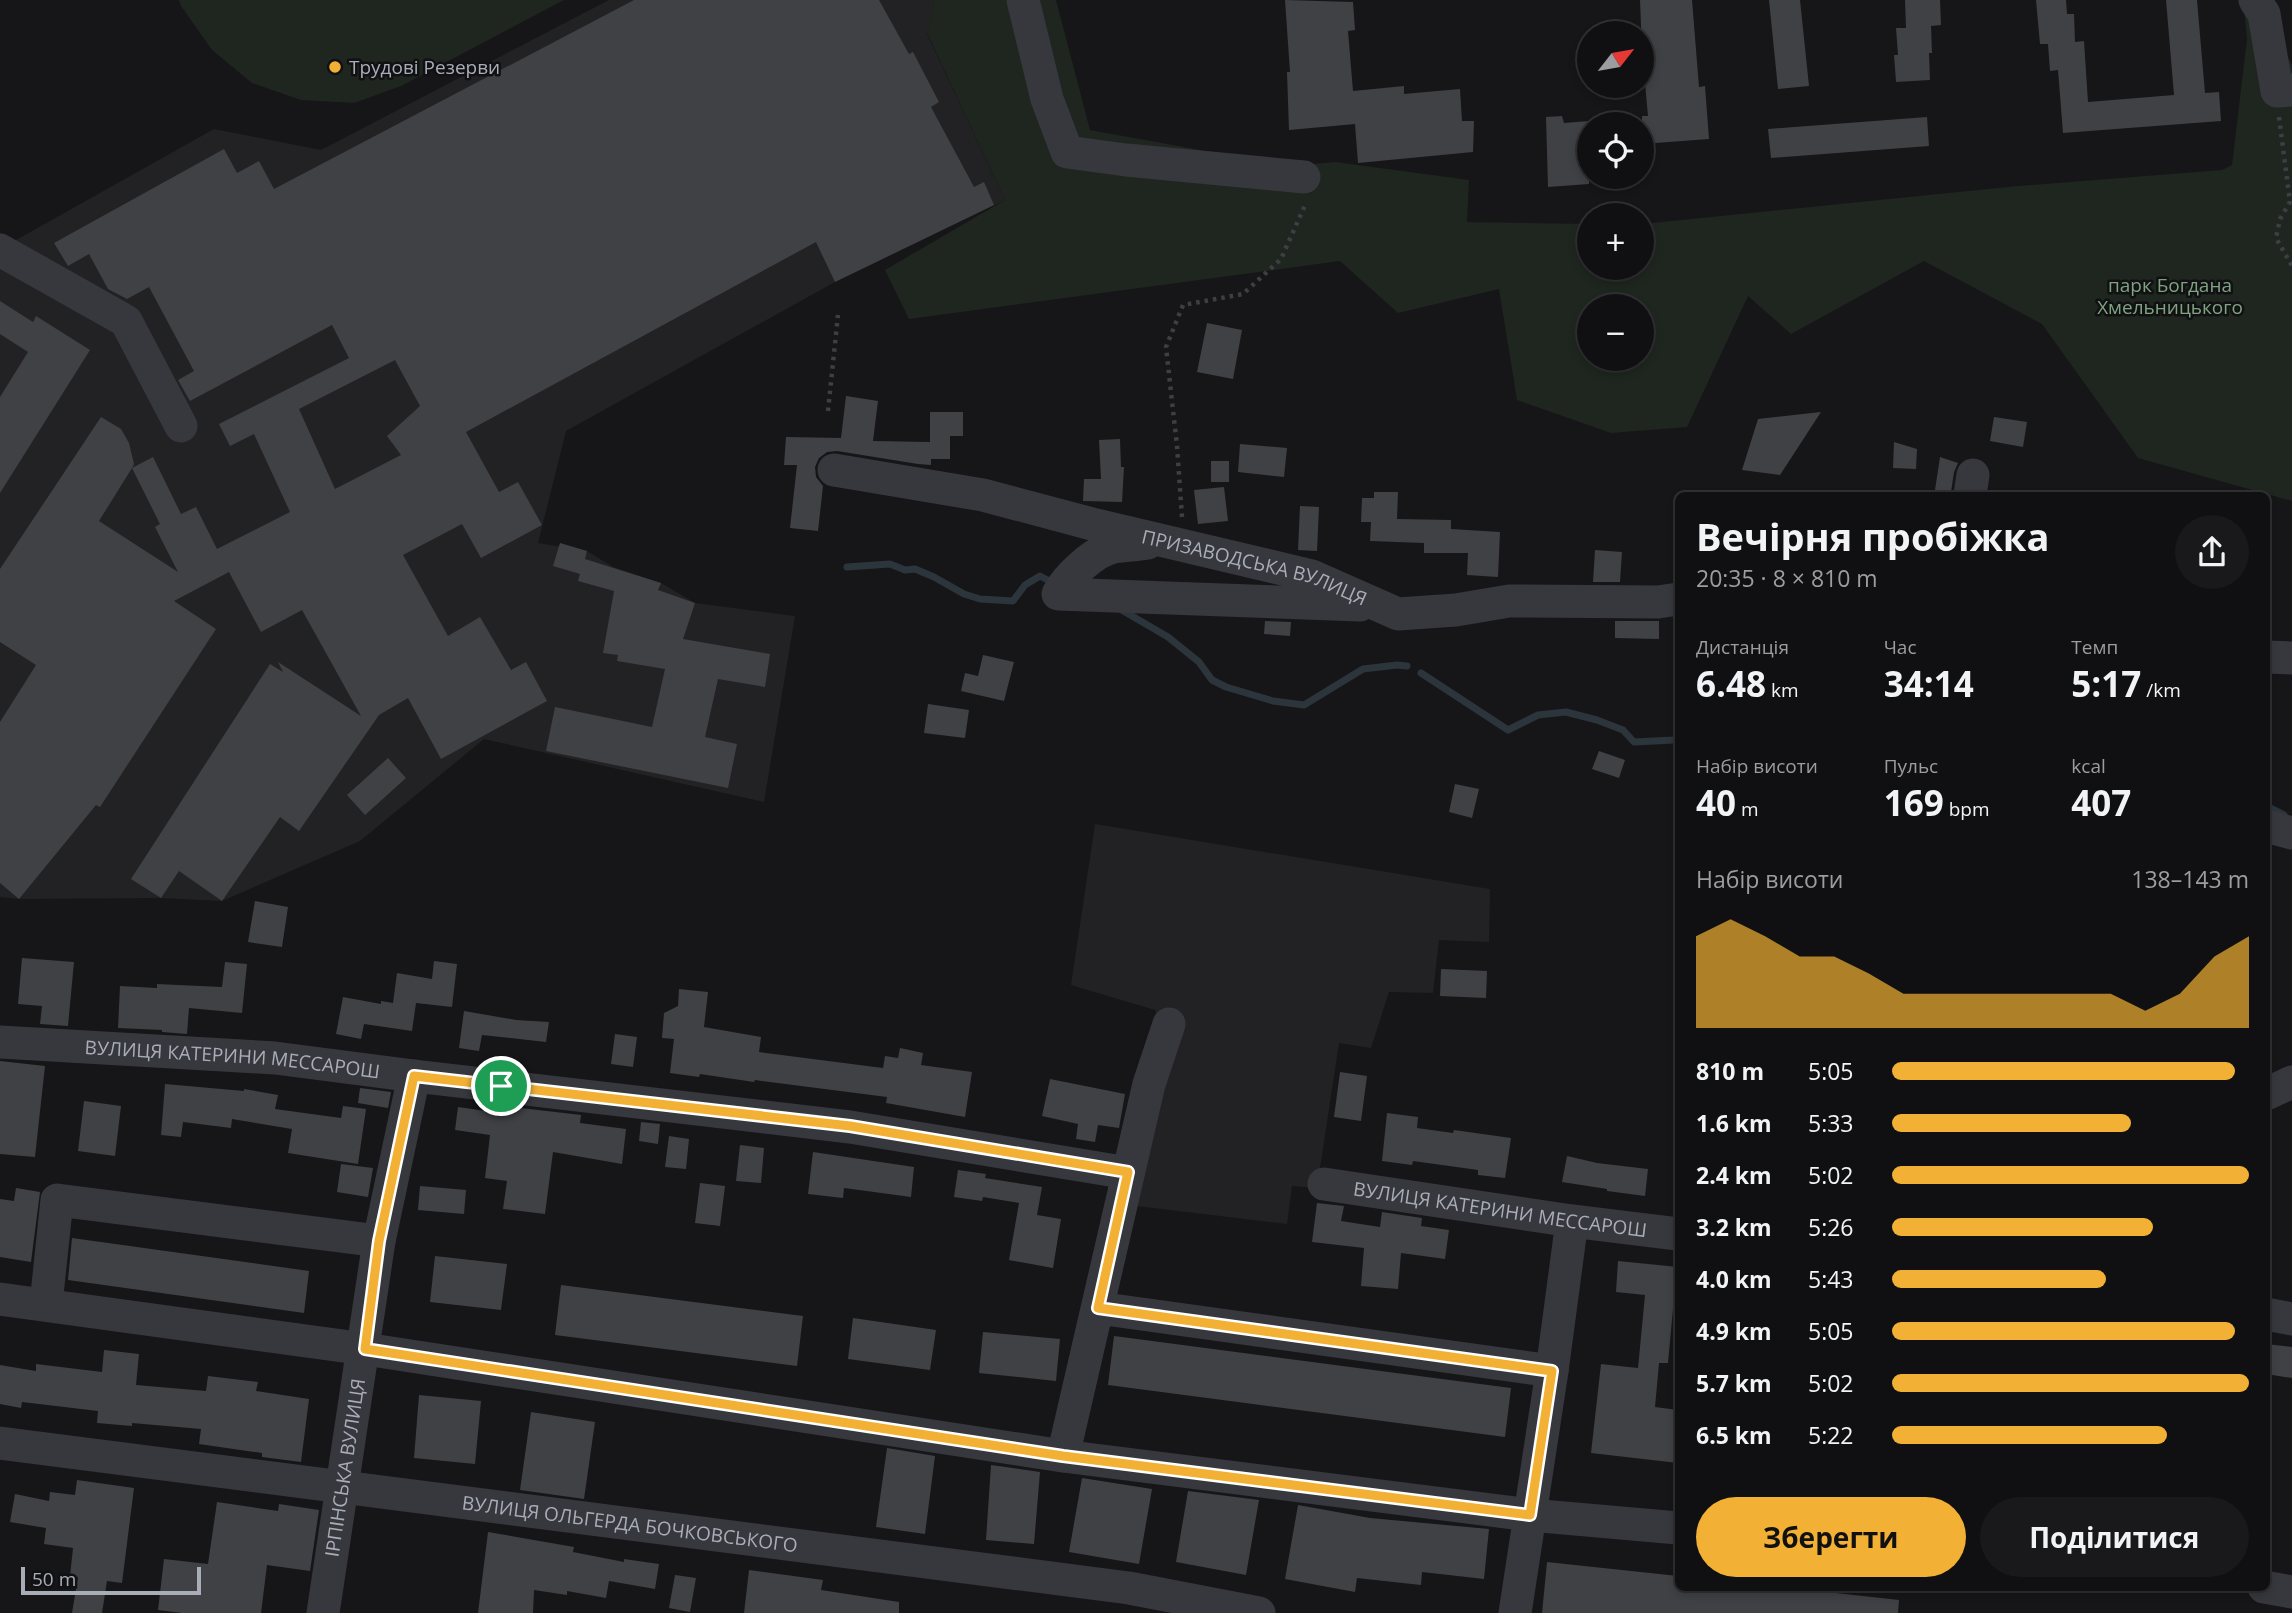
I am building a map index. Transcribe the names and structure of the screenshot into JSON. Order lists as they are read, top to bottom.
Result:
{
  "streets": {
    "street": [
      "ПРИЗАВОДСЬКА ВУЛИЦЯ",
      "ВУЛИЦЯ КАТЕРИНИ МЕССАРОШ",
      "ІРПІНСЬКА ВУЛИЦЯ",
      "ВУЛИЦЯ ОЛЬГЕРДА БОЧКОВСЬКОГО"
    ]
  },
  "crossings": [
    ["ВУЛИЦЯ КАТЕРИНИ МЕССАРОШ", "ІРПІНСЬКА ВУЛИЦЯ"],
    ["ІРПІНСЬКА ВУЛИЦЯ", "ВУЛИЦЯ ОЛЬГЕРДА БОЧКОВСЬКОГО"]
  ],
  "parks": ["парк Богдана Хмельницького"],
  "places": ["Трудові Резерви"],
  "scale_bar": "50 m",
  "north": "top right",
  "page": {
    "map_buttons": ["+", "−"],
    "heading": ["Вечірня пробіжка", "20:35 · 8 × 810 m"],
    "stats": [
      ["Дистанція", "6.48 km"],
      ["Час", "34:14"],
      ["Темп", "5:17 /km"],
      ["Набір висоти", "40 m"],
      ["Пульс", "169 bpm"],
      ["kcal", "407"]
    ],
    "chart": ["Набір висоти", "138–143 m"],
    "list": [
      {
        "name": "810 m",
        "note": "5:05"
      },
      {
        "name": "1.6 km",
        "note": "5:33"
      },
      {
        "name": "2.4 km",
        "note": "5:02"
      },
      {
        "name": "3.2 km",
        "note": "5:26"
      },
      {
        "name": "4.0 km",
        "note": "5:43"
      },
      {
        "name": "4.9 km",
        "note": "5:05"
      },
      {
        "name": "5.7 km",
        "note": "5:02"
      },
      {
        "name": "6.5 km",
        "note": "5:22"
      }
    ],
    "buttons": ["Зберегти", "Поділитися"],
    "scale": "50 m"
  }
}
